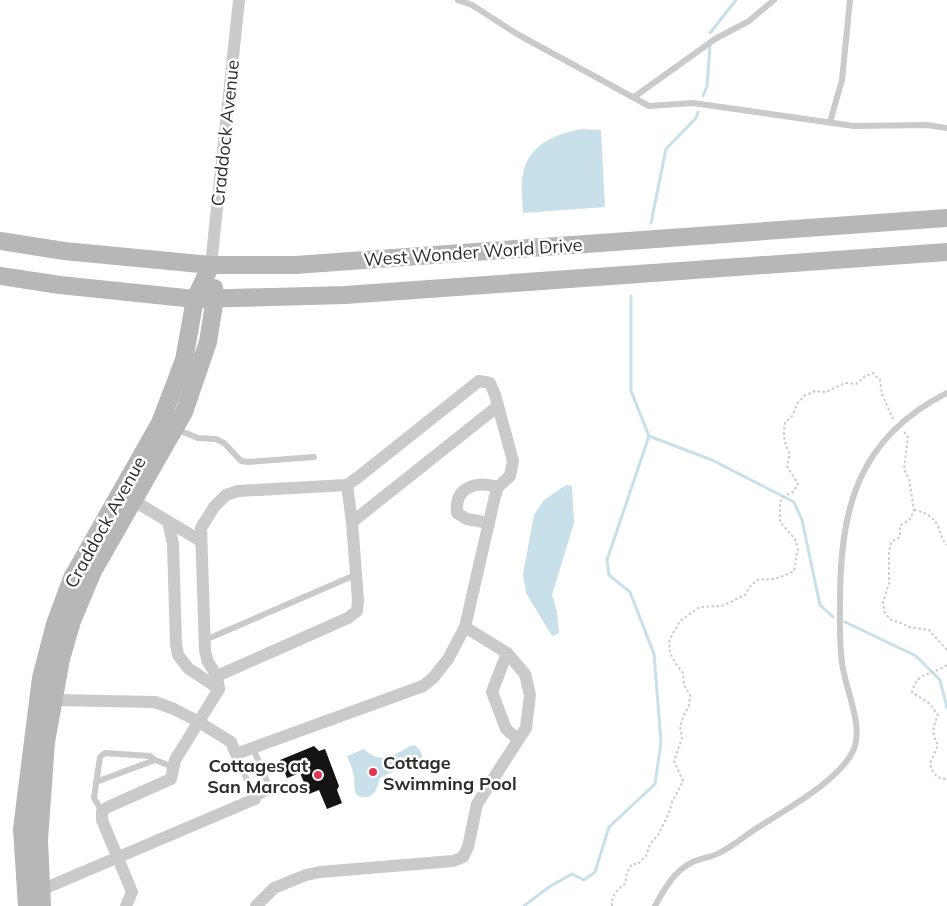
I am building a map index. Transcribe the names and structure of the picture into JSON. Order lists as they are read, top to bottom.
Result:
{
  "streets": {
    "main road": ["Craddock Avenue", "West Wonder World Drive"]
  },
  "crossings": [
    ["Craddock Avenue", "West Wonder World Drive"]
  ],
  "places": ["Cottage Swimming Pool", "Cottages at San Marcos"]
}
